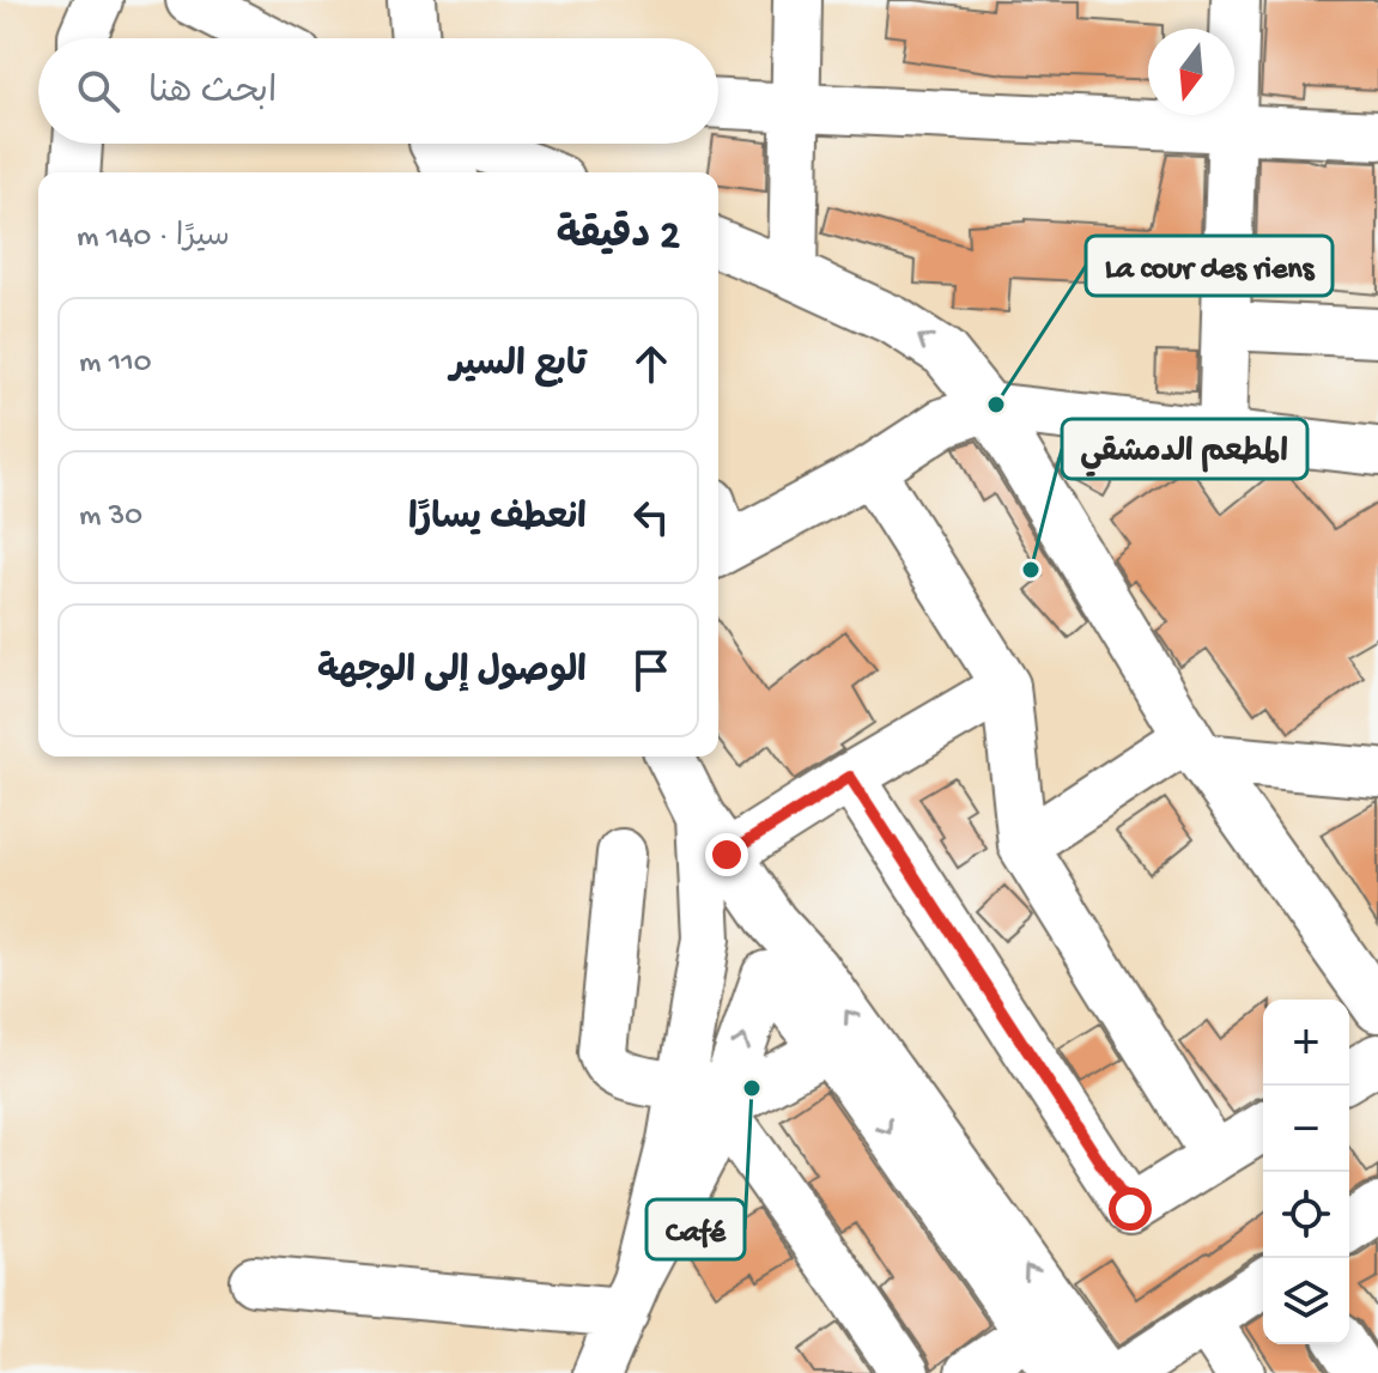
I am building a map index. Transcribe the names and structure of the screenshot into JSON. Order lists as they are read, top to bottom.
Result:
{
  "places": ["La cour des riens", "المطعم الدمشقي", "Café"],
  "north": "bottom",
  "page": {
    "search": "ابحث هنا",
    "heading": ["2 دقيقة", "سيرًا · 140 m"],
    "list": [
      ["تابع السير", "110 m"],
      ["انعطف يسارًا", "30 m"],
      "الوصول إلى الوجهة"
    ],
    "map_buttons": ["+", "−"]
  }
}
